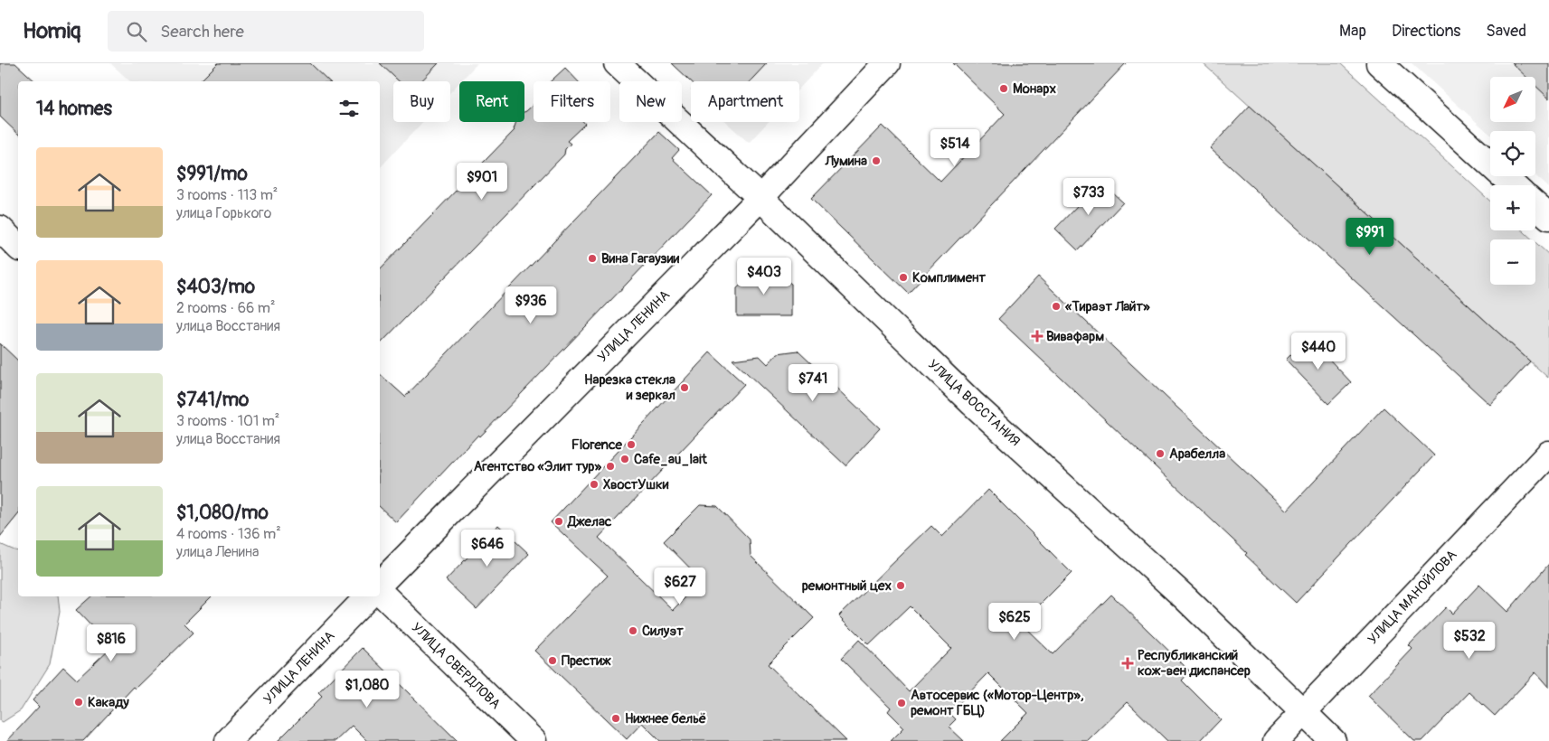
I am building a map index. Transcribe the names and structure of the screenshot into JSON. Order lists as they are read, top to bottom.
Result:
{
  "streets": {
    "street": [
      "УЛИЦА ЛЕНИНА",
      "УЛИЦА ВОССТАНИЯ",
      "УЛИЦА МАНОЙЛОВА",
      "УЛИЦА СВЕРДЛОВА"
    ]
  },
  "crossings": [
    ["УЛИЦА ЛЕНИНА", "УЛИЦА ВОССТАНИЯ"],
    ["УЛИЦА ВОССТАНИЯ", "УЛИЦА МАНОЙЛОВА"]
  ],
  "places": {
    "other": [
      "Монарх",
      "Лумина",
      "Вина Гагаузии",
      "Комплимент",
      "«Тираэт Лайт»",
      "Нарезка стекла и зеркал",
      "Florence",
      "Арабелла",
      "Cafe_au_lait",
      "Агентство «Элит тур»",
      "ХвостУшки",
      "Джелас",
      "ремонтный цех",
      "Силуэт",
      "Престиж",
      "Какаду",
      "Автосервис («Мотор-Центр», ремонт ГБЦ)",
      "Нижнее бельё"
    ],
    "health": ["Вивафарм", "Республиканский кож-вен диспансер"]
  },
  "north": "bottom left",
  "page": {
    "header": "Homiq",
    "search": "Search here",
    "nav": ["Map", "Directions", "Saved"],
    "map_buttons": ["+", "−"],
    "chip": [
      "Buy",
      "Rent",
      "Filters",
      "New",
      "Apartment"
    ],
    "heading": "14 homes",
    "price": [
      "$514",
      "$901",
      "$733",
      "$991",
      "$403",
      "$936",
      "$440",
      "$741",
      "$646",
      "$627",
      "$625",
      "$532",
      "$816",
      "$1,080"
    ],
    "list": [
      {
        "name": "$991/mo",
        "note": "3 rooms · 113 m² · улица Горького"
      },
      {
        "name": "$403/mo",
        "note": "2 rooms · 66 m² · улица Восстания"
      },
      {
        "name": "$741/mo",
        "note": "3 rooms · 101 m² · улица Восстания"
      },
      {
        "name": "$1,080/mo",
        "note": "4 rooms · 136 m² · улица Ленина"
      }
    ]
  }
}
